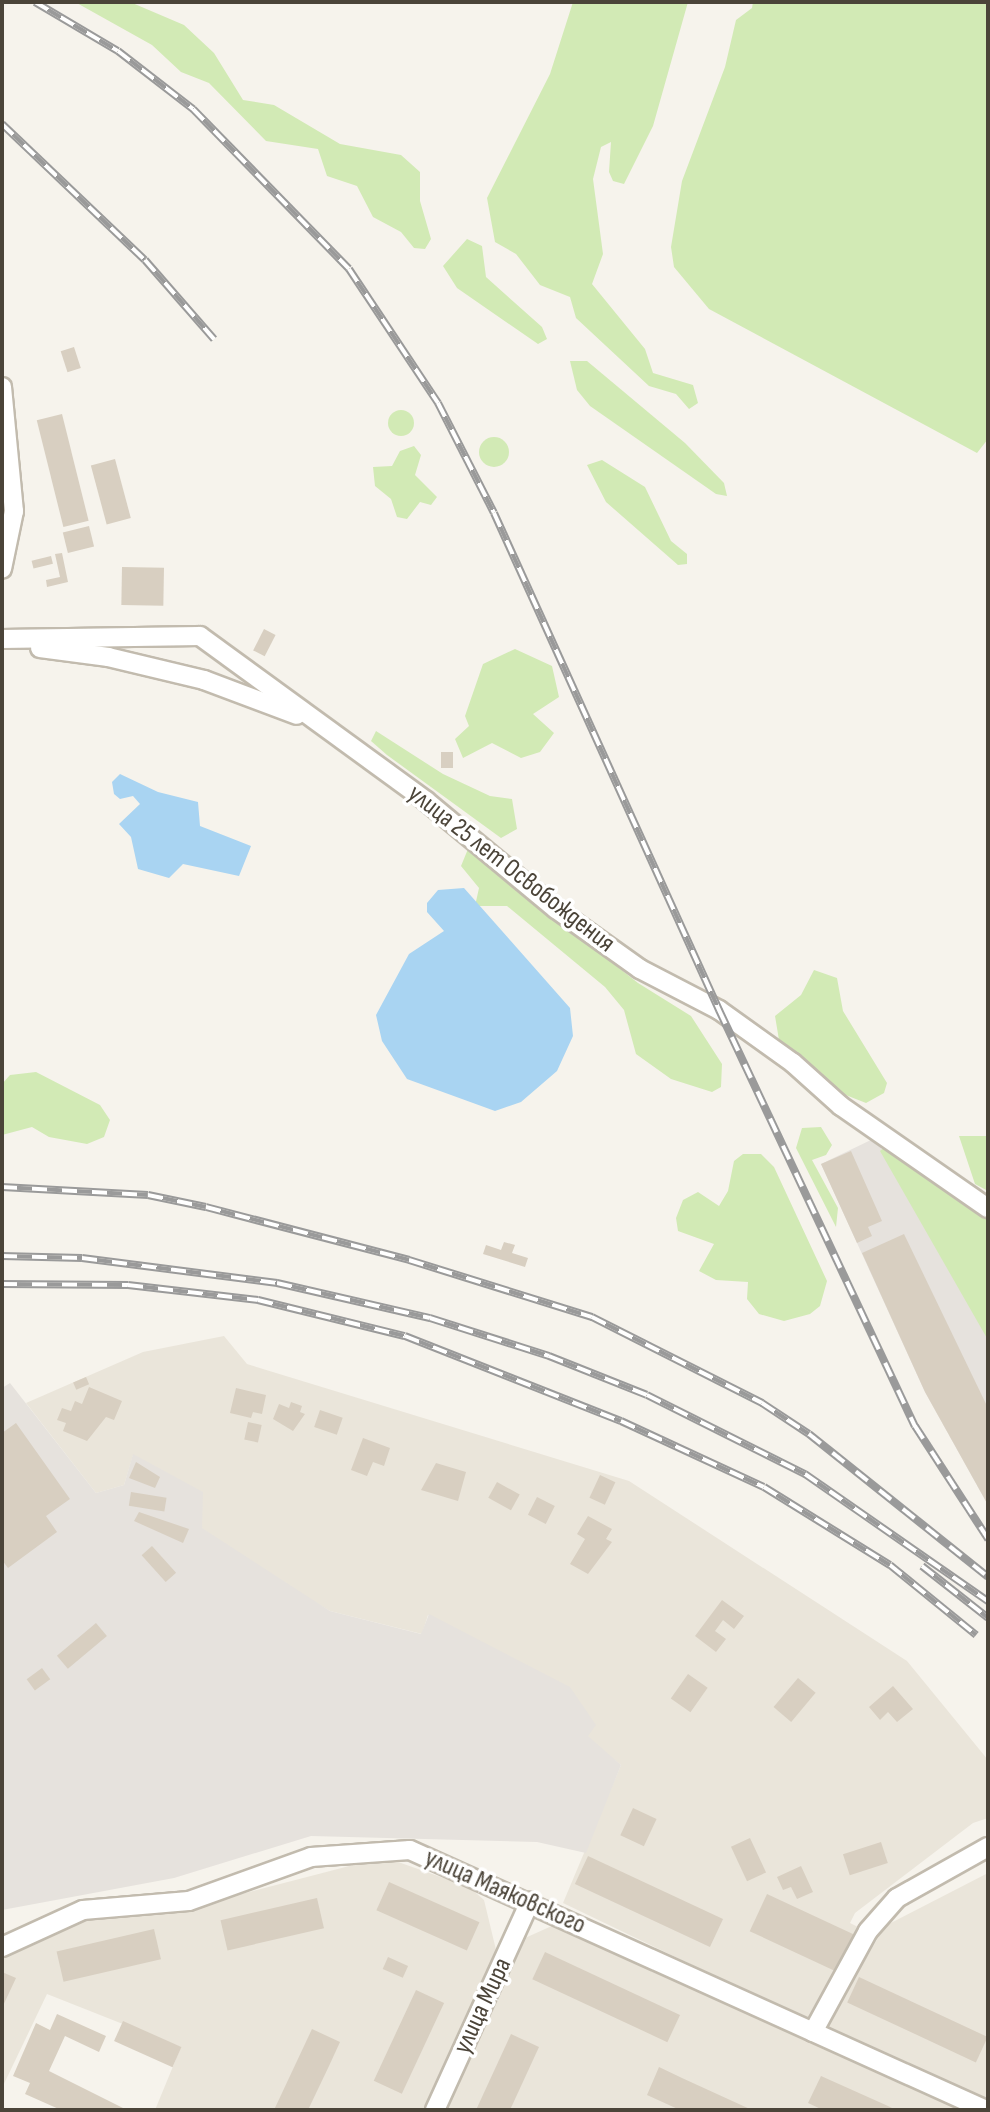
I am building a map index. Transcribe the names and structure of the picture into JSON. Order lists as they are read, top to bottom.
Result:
{
  "streets": {
    "street": ["улица 25 лет Освобождения", "улица Маяковского", "улица Мира"]
  },
  "crossings": [
    ["улица Маяковского", "улица Мира"]
  ]
}
